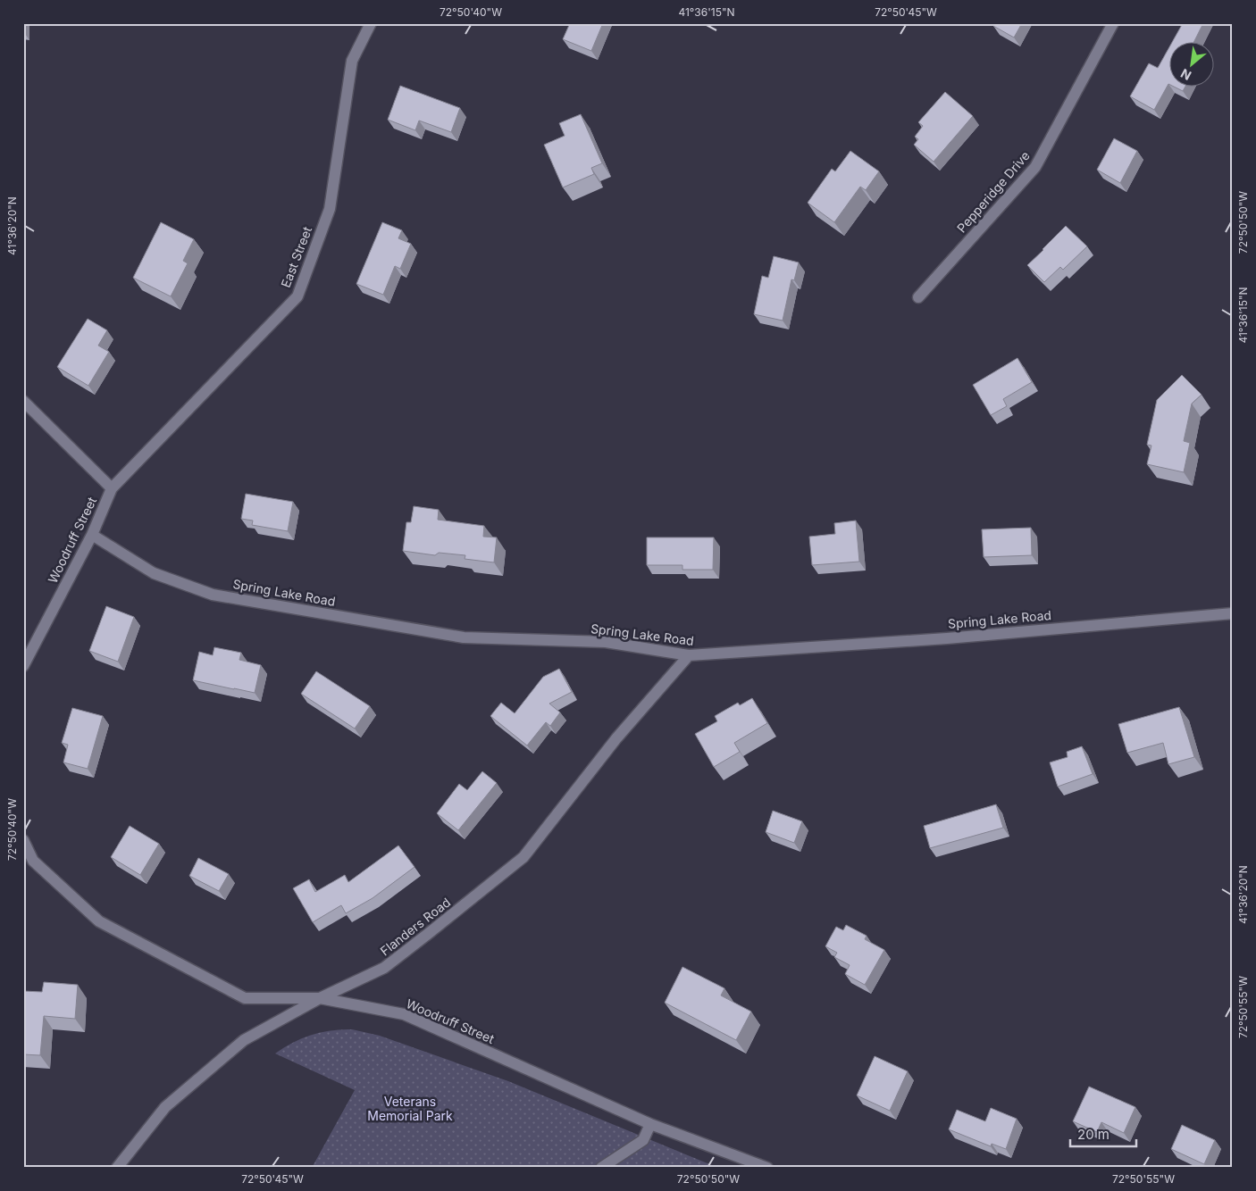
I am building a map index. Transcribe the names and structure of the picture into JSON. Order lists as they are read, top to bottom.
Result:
{
  "streets": {
    "street": [
      "Pepperidge Drive",
      "East Street",
      "Woodruff Street",
      "Spring Lake Road",
      "Flanders Road"
    ]
  },
  "crossings": [
    ["East Street", "Woodruff Street"],
    ["Woodruff Street", "Spring Lake Road"],
    ["Woodruff Street", "Flanders Road"],
    ["Spring Lake Road", "Flanders Road"]
  ],
  "parks": ["Veterans Memorial Park"],
  "scale_bar": "20 m",
  "north": "bottom left",
  "coordinates": [
    "72°50'40\"W",
    "41°36'15\"N",
    "72°50'45\"W",
    "72°50'50\"W",
    "41°36'20\"N",
    "72°50'55\"W"
  ]
}
